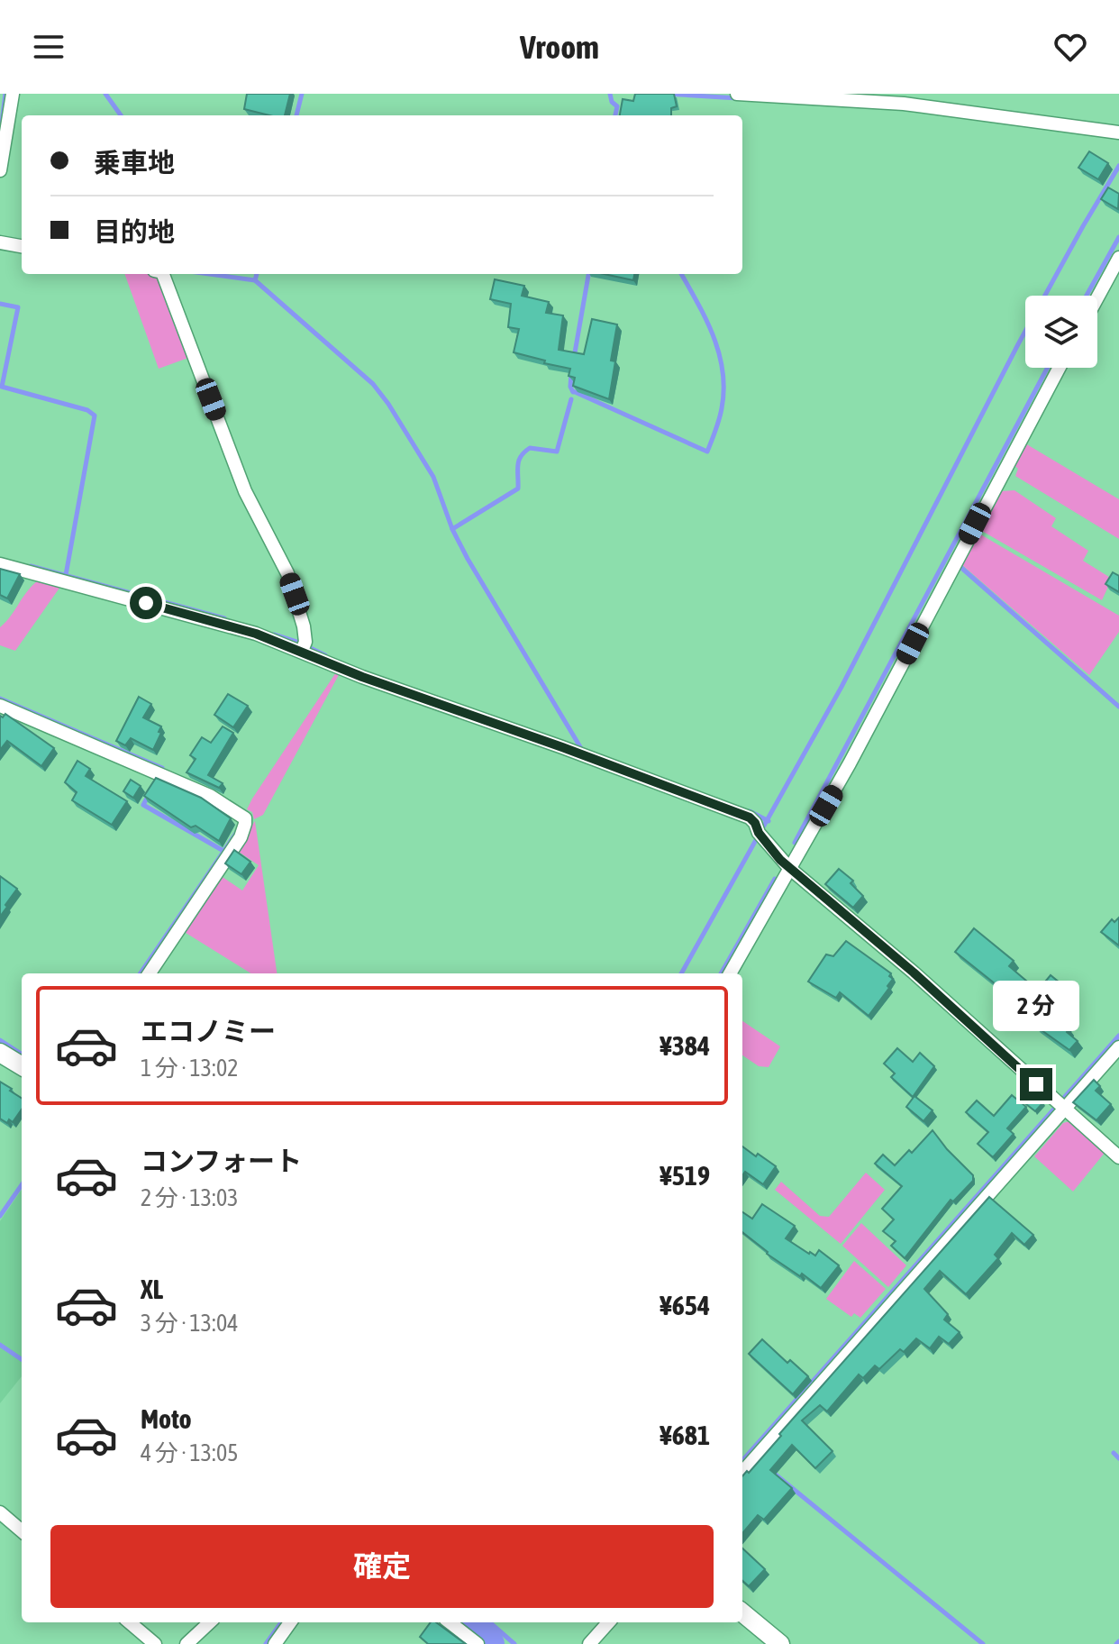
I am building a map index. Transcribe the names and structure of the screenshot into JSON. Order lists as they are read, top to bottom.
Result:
{
  "page": {
    "header": "Vroom",
    "banner": ["乗車地", "目的地"],
    "bubble": "2 分",
    "list": [
      {
        "name": "エコノミー",
        "note": "1 分 · 13:02",
        "value": "¥384"
      },
      {
        "name": "コンフォート",
        "note": "2 分 · 13:03",
        "value": "¥519"
      },
      {
        "name": "XL",
        "note": "3 分 · 13:04",
        "value": "¥654"
      },
      {
        "name": "Moto",
        "note": "4 分 · 13:05",
        "value": "¥681"
      }
    ],
    "buttons": "確定"
  }
}
